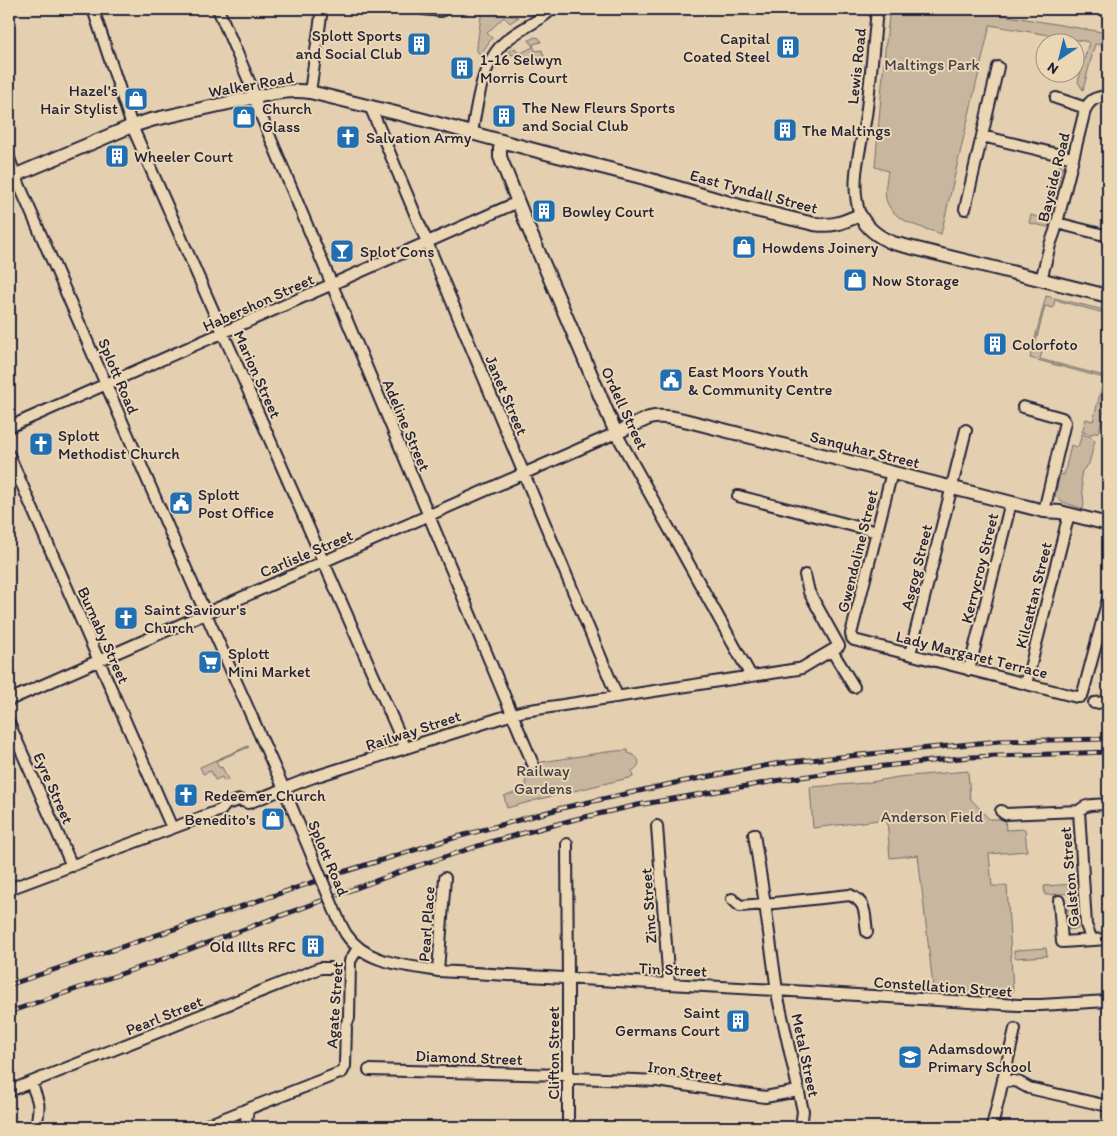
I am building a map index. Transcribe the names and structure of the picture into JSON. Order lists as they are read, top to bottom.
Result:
{
  "streets": {
    "street": [
      "Lewis Road",
      "Walker Road",
      "Bayside Road",
      "East Tyndall Street",
      "Habershon Street",
      "Marion Street",
      "Splott Road",
      "Janet Street",
      "Ordell Street",
      "Adeline Street",
      "Sanquhar Street",
      "Gwendoline Street",
      "Carlisle Street",
      "Asgog Street",
      "Kerrycroy Street",
      "Kilcattan Street",
      "Burnaby Street",
      "Lady Margaret Terrace",
      "Railway Street",
      "Eyre Street",
      "Galston Street",
      "Zinc Street",
      "Pearl Place",
      "Tin Street",
      "Constellation Street",
      "Agate Street",
      "Pearl Street",
      "Clifton Street",
      "Metal Street",
      "Diamond Street",
      "Iron Street"
    ]
  },
  "crossings": [
    ["Lewis Road", "East Tyndall Street"],
    ["Walker Road", "East Tyndall Street"],
    ["Walker Road", "Marion Street"],
    ["Walker Road", "Splott Road"],
    ["Walker Road", "Janet Street"],
    ["Walker Road", "Ordell Street"],
    ["Walker Road", "Adeline Street"],
    ["Habershon Street", "Marion Street"],
    ["Habershon Street", "Splott Road"],
    ["Habershon Street", "Janet Street"],
    ["Habershon Street", "Ordell Street"],
    ["Habershon Street", "Adeline Street"],
    ["Marion Street", "Carlisle Street"],
    ["Marion Street", "Railway Street"],
    ["Splott Road", "Carlisle Street"],
    ["Splott Road", "Railway Street"],
    ["Splott Road", "Tin Street"],
    ["Splott Road", "Agate Street"],
    ["Janet Street", "Carlisle Street"],
    ["Janet Street", "Railway Street"],
    ["Ordell Street", "Sanquhar Street"],
    ["Ordell Street", "Carlisle Street"],
    ["Ordell Street", "Railway Street"],
    ["Adeline Street", "Carlisle Street"],
    ["Adeline Street", "Railway Street"],
    ["Sanquhar Street", "Gwendoline Street"],
    ["Sanquhar Street", "Carlisle Street"],
    ["Sanquhar Street", "Asgog Street"],
    ["Sanquhar Street", "Kerrycroy Street"],
    ["Sanquhar Street", "Kilcattan Street"],
    ["Gwendoline Street", "Lady Margaret Terrace"],
    ["Carlisle Street", "Burnaby Street"],
    ["Asgog Street", "Lady Margaret Terrace"],
    ["Kerrycroy Street", "Lady Margaret Terrace"],
    ["Kilcattan Street", "Lady Margaret Terrace"],
    ["Burnaby Street", "Railway Street"],
    ["Railway Street", "Eyre Street"],
    ["Zinc Street", "Tin Street"],
    ["Pearl Place", "Tin Street"],
    ["Tin Street", "Constellation Street"],
    ["Tin Street", "Agate Street"],
    ["Tin Street", "Clifton Street"],
    ["Tin Street", "Metal Street"],
    ["Constellation Street", "Metal Street"],
    ["Clifton Street", "Diamond Street"],
    ["Clifton Street", "Iron Street"],
    ["Metal Street", "Iron Street"],
    ["Diamond Street", "Iron Street"]
  ],
  "parks": ["Maltings Park", "Railway Gardens", "Anderson Field"],
  "places": {
    "building": [
      "Splott Sports and Social Club",
      "Capital Coated Steel",
      "1-16 Selwyn Morris Court",
      "The New Fleurs Sports and Social Club",
      "The Maltings",
      "Wheeler Court",
      "Bowley Court",
      "Colorfoto",
      "Old Illts RFC",
      "Saint Germans Court"
    ],
    "shop": [
      "Hazel's Hair Stylist",
      "Church Glass",
      "Howdens Joinery",
      "Now Storage",
      "Benedito's"
    ],
    "church": [
      "Salvation Army",
      "Splott Methodist Church",
      "Saint Saviour's Church",
      "Redeemer Church"
    ],
    "bar": ["Splot Cons"],
    "public building": ["East Moors Youth & Community Centre", "Splott Post Office"],
    "supermarket": ["Splott Mini Market"],
    "school or university": ["Adamsdown Primary School"]
  },
  "north": "bottom left"
}
